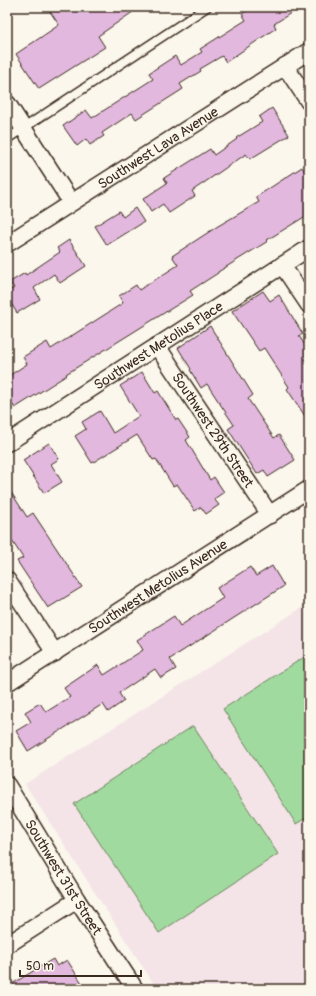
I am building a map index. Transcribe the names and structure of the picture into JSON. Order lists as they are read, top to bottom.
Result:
{
  "streets": {
    "street": [
      "Southwest Lava Avenue",
      "Southwest Metolius Place",
      "Southwest 29th Street",
      "Southwest Metolius Avenue",
      "Southwest 31st Street"
    ]
  },
  "crossings": [
    ["Southwest Metolius Place", "Southwest 29th Street"],
    ["Southwest 29th Street", "Southwest Metolius Avenue"]
  ],
  "scale_bar": "50 m"
}
